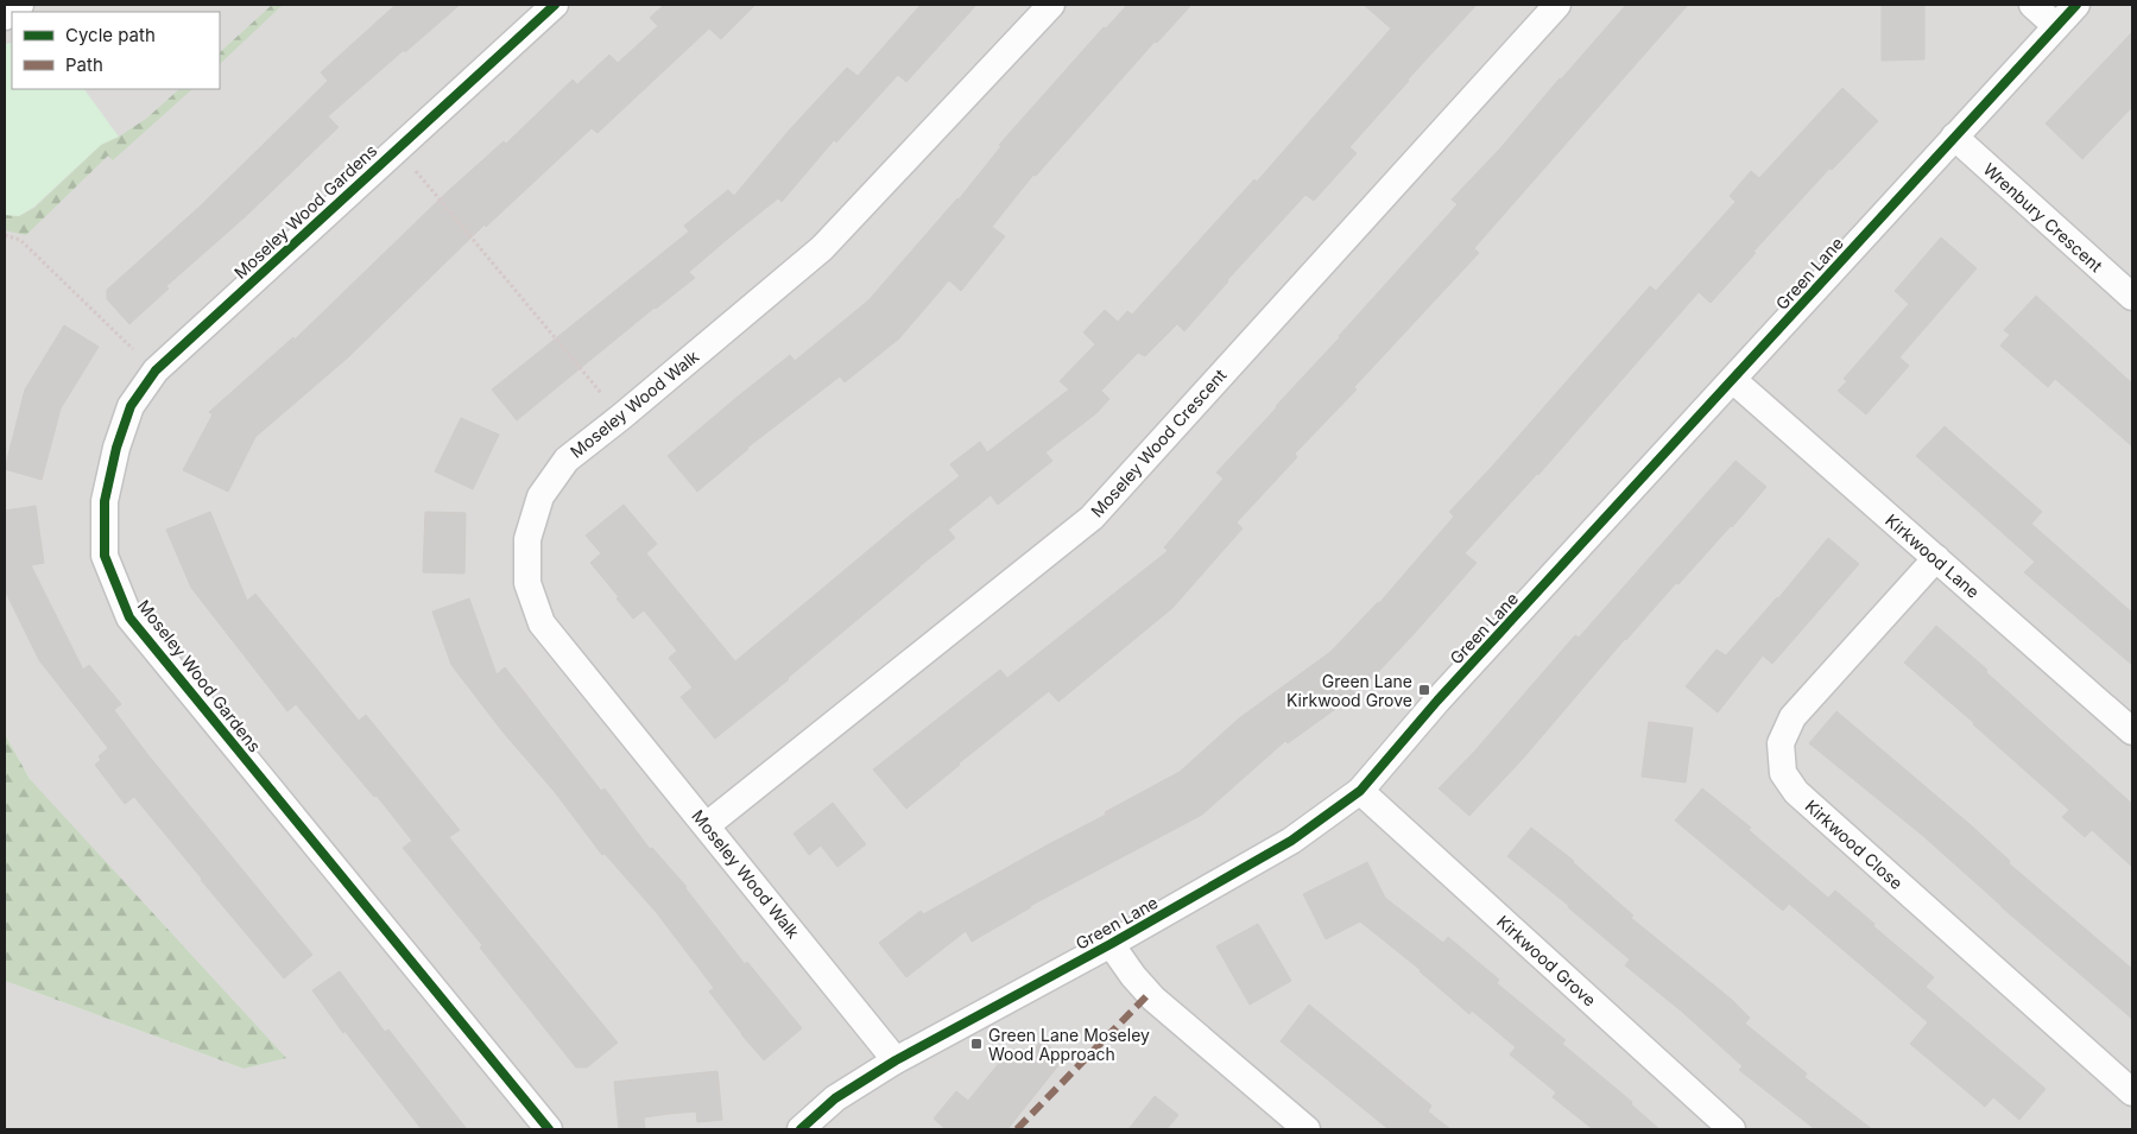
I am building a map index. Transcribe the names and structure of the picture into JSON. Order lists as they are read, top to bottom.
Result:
{
  "streets": {
    "street": [
      "Moseley Wood Gardens",
      "Wrenbury Crescent",
      "Green Lane",
      "Moseley Wood Walk",
      "Moseley Wood Crescent",
      "Kirkwood Lane",
      "Kirkwood Close",
      "Kirkwood Grove"
    ]
  },
  "crossings": [
    ["Wrenbury Crescent", "Green Lane"],
    ["Green Lane", "Moseley Wood Walk"],
    ["Green Lane", "Kirkwood Lane"],
    ["Green Lane", "Kirkwood Grove"],
    ["Moseley Wood Walk", "Moseley Wood Crescent"],
    ["Kirkwood Lane", "Kirkwood Close"]
  ],
  "places": {
    "transit": ["Green Lane Kirkwood Grove", "Green Lane Moseley Wood Approach"]
  },
  "legend": ["Cycle path", "Path"]
}
